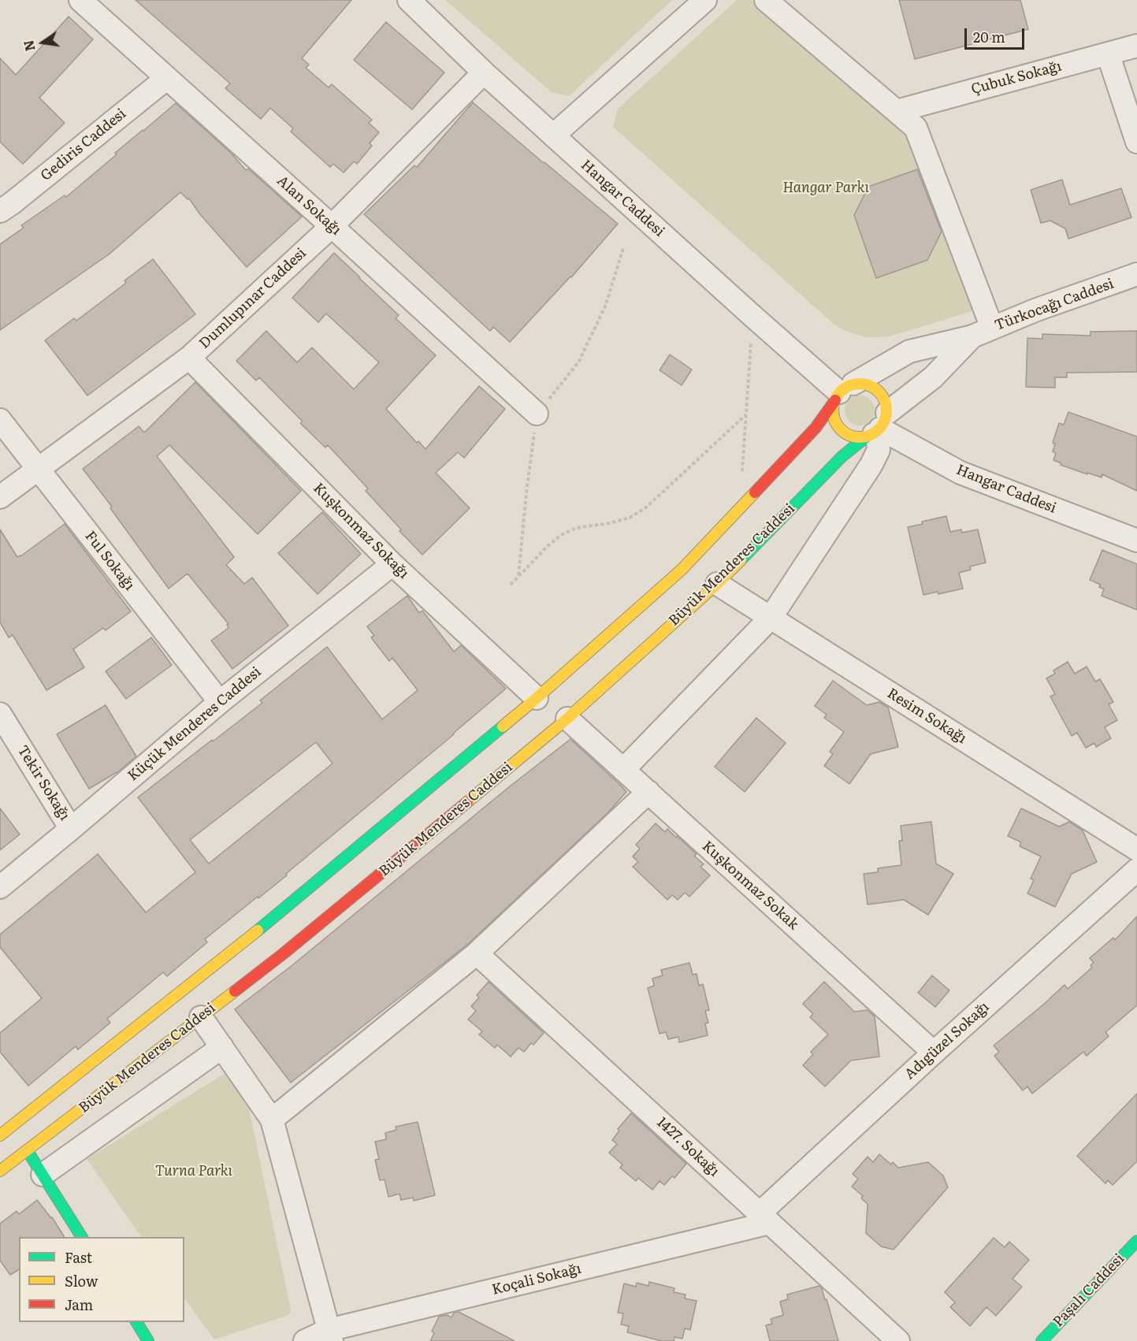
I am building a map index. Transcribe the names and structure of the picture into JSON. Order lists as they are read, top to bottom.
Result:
{
  "streets": {
    "street": [
      "Çubuk Sokağı",
      "Gediris Caddesi",
      "Hangar Caddesi",
      "Alan Sokağı",
      "Dumlupınar Caddesi",
      "Türkocağı Caddesi",
      "Kuşkonmaz Sokağı",
      "Ful Sokağı",
      "Büyük Menderes Caddesi",
      "Resim Sokağı",
      "Küçük Menderes Caddesi",
      "Tekir Sokağı",
      "Kuşkonmaz Sokak",
      "Adıgüzel Sokağı",
      "1427. Sokağı",
      "Koçali Sokağı",
      "Paşalı Caddesi"
    ]
  },
  "crossings": [
    ["Gediris Caddesi", "Alan Sokağı"],
    ["Hangar Caddesi", "Dumlupınar Caddesi"],
    ["Hangar Caddesi", "Türkocağı Caddesi"],
    ["Hangar Caddesi", "Büyük Menderes Caddesi"],
    ["Alan Sokağı", "Dumlupınar Caddesi"],
    ["Dumlupınar Caddesi", "Kuşkonmaz Sokağı"],
    ["Dumlupınar Caddesi", "Ful Sokağı"],
    ["Türkocağı Caddesi", "Büyük Menderes Caddesi"],
    ["Kuşkonmaz Sokağı", "Küçük Menderes Caddesi"],
    ["Ful Sokağı", "Küçük Menderes Caddesi"],
    ["Büyük Menderes Caddesi", "Resim Sokağı"],
    ["Büyük Menderes Caddesi", "Kuşkonmaz Sokak"],
    ["Küçük Menderes Caddesi", "Tekir Sokağı"],
    ["Kuşkonmaz Sokak", "Adıgüzel Sokağı"],
    ["Adıgüzel Sokağı", "1427. Sokağı"],
    ["Adıgüzel Sokağı", "Koçali Sokağı"],
    ["1427. Sokağı", "Koçali Sokağı"]
  ],
  "parks": ["Hangar Parkı", "Turna Parkı"],
  "legend": ["Fast", "Slow", "Jam"],
  "scale_bar": "20 m",
  "north": "left"
}
